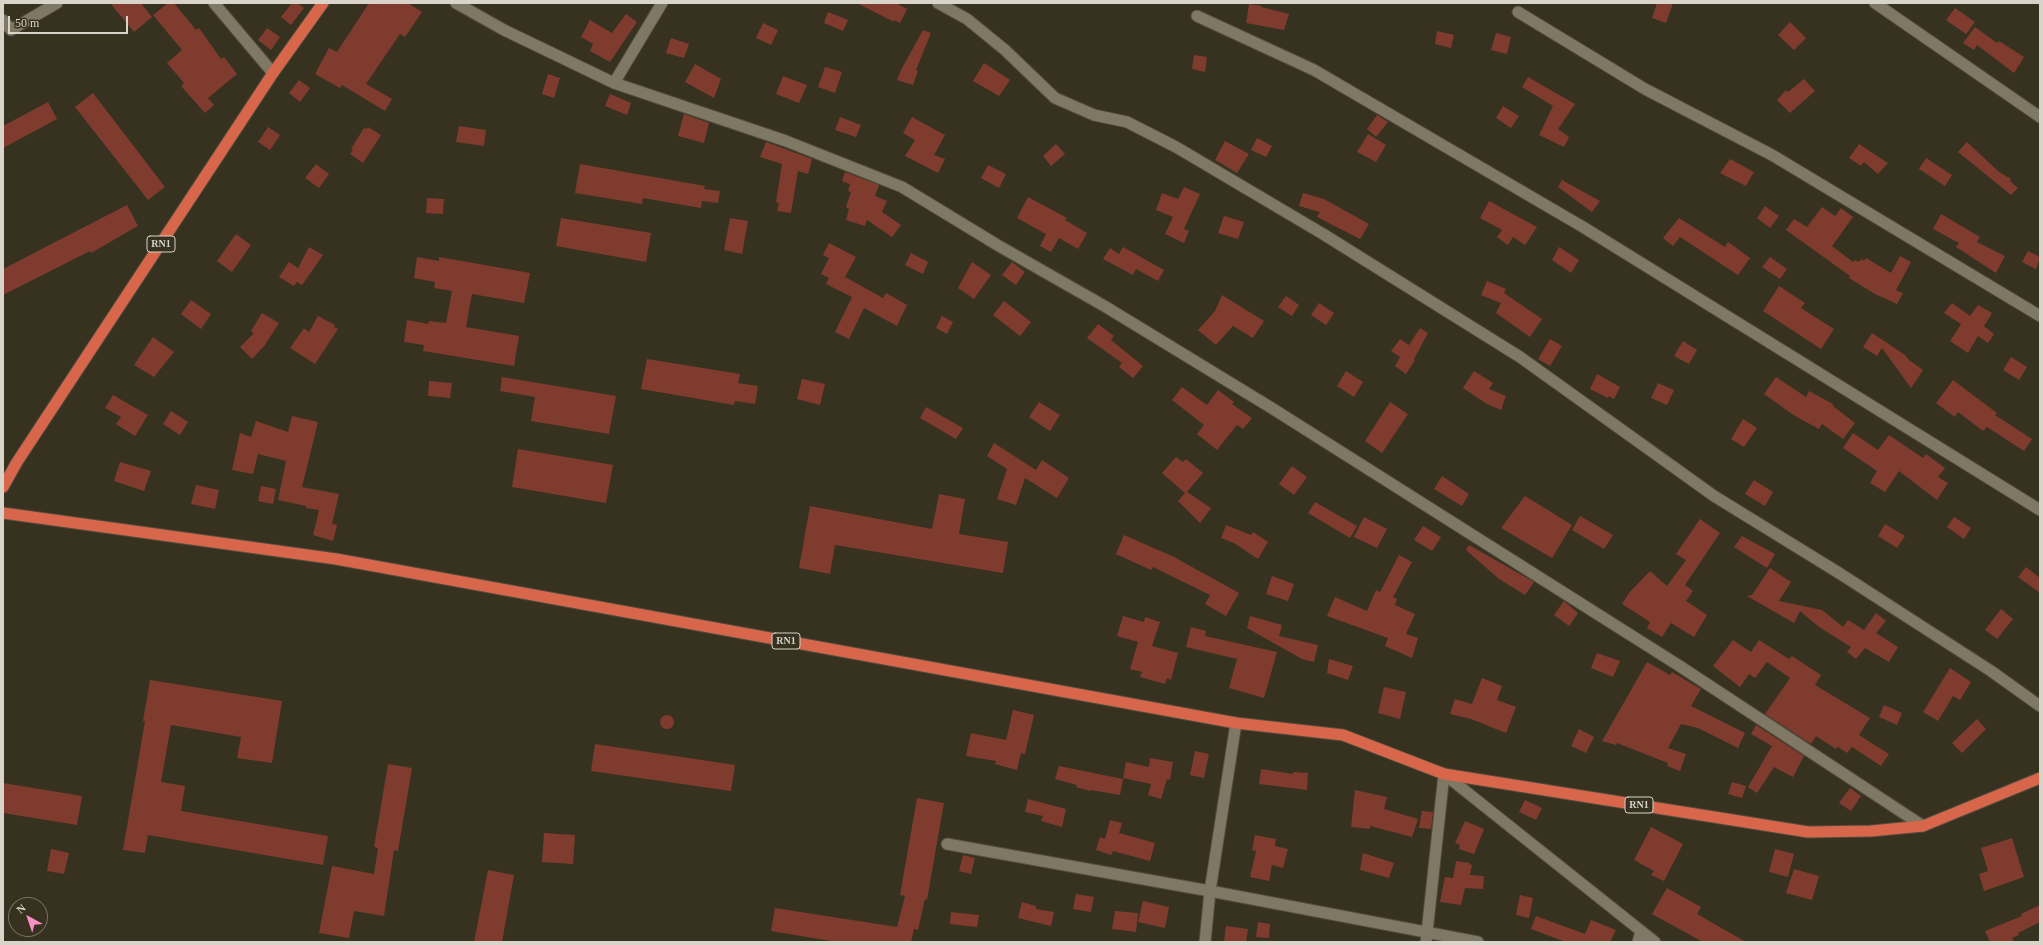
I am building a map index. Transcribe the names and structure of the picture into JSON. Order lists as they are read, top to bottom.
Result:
{
  "streets": {
    "highway": ["RN1"]
  },
  "scale_bar": "50 m",
  "north": "top left"
}
